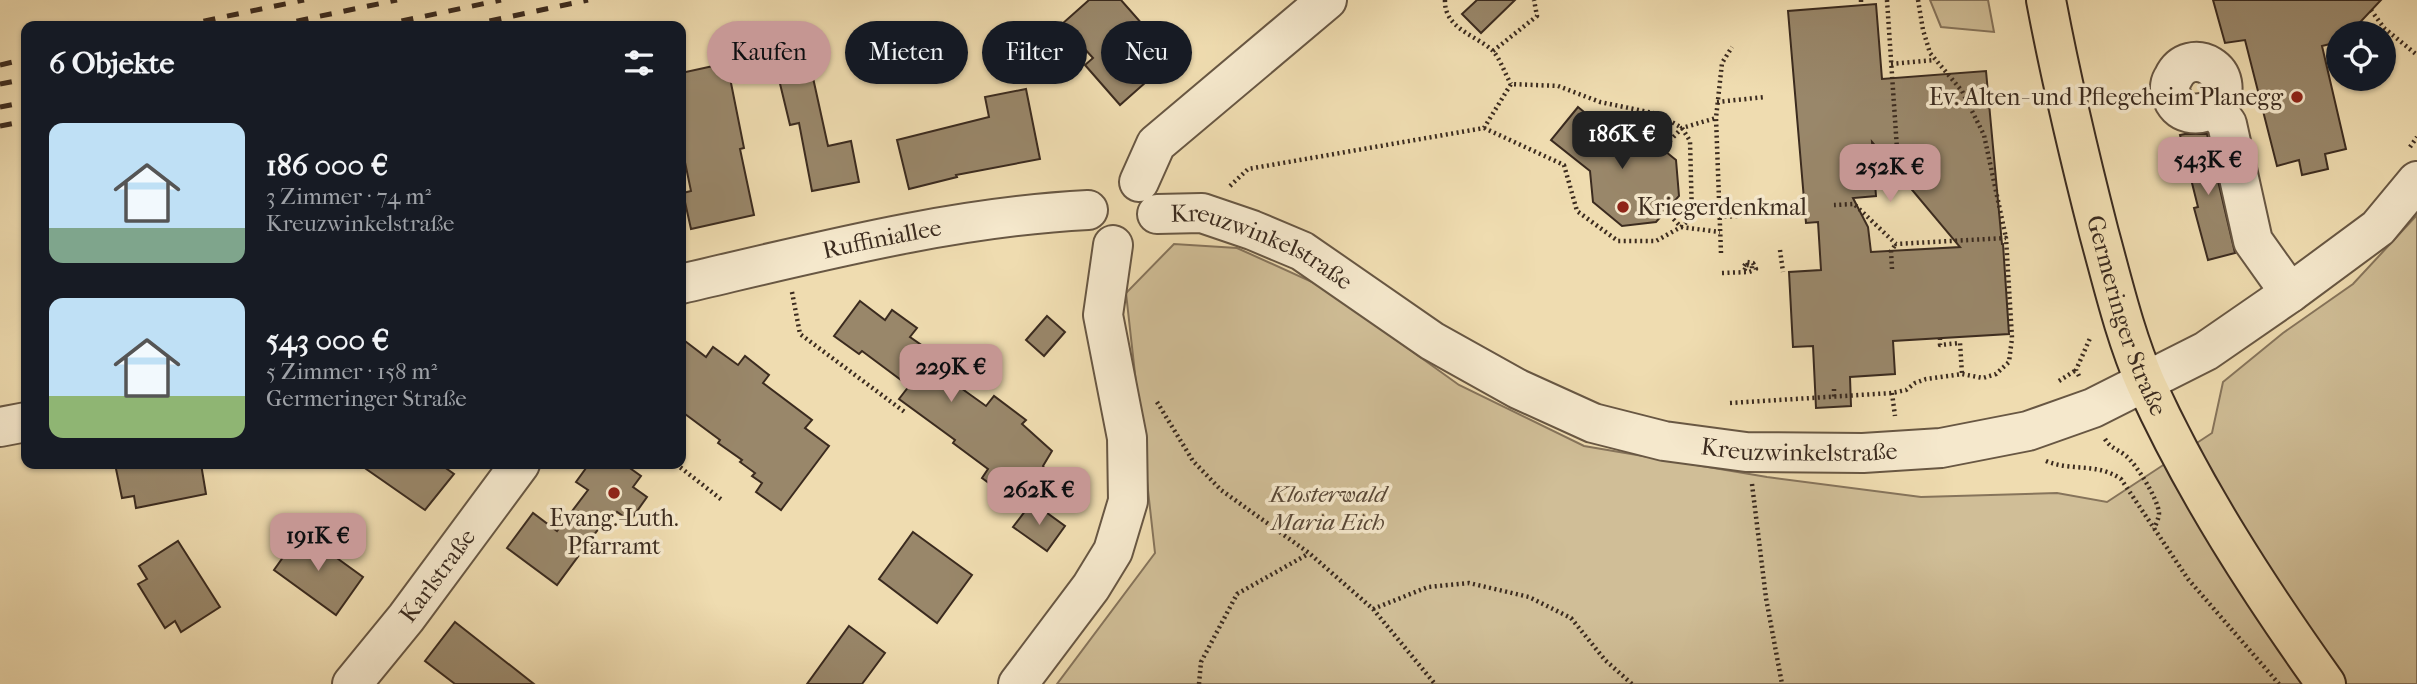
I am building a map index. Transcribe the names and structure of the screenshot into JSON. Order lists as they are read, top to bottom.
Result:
{
  "streets": {
    "main road": ["Germeringer Straße"],
    "street": ["Ruffiniallee", "Kreuzwinkelstraße", "Karlstraße"]
  },
  "crossings": [
    ["Ruffiniallee", "Kreuzwinkelstraße"],
    ["Kreuzwinkelstraße", "Germeringer Straße"]
  ],
  "parks": ["Klosterwald Maria Eich"],
  "places": ["Ev. Alten- und Pflegeheim Planegg", "Kriegerdenkmal", "Evang.-Luth. Pfarramt"],
  "page": {
    "chip": [
      "Kaufen",
      "Mieten",
      "Filter",
      "Neu"
    ],
    "heading": "6 Objekte",
    "list": [
      {
        "name": "186 000 €",
        "note": "3 Zimmer · 74 m² · Kreuzwinkelstraße"
      },
      {
        "name": "543 000 €",
        "note": "5 Zimmer · 158 m² · Germeringer Straße"
      }
    ],
    "price": [
      "186K €",
      "543K €",
      "252K €",
      "229K €",
      "262K €",
      "191K €"
    ]
  }
}
